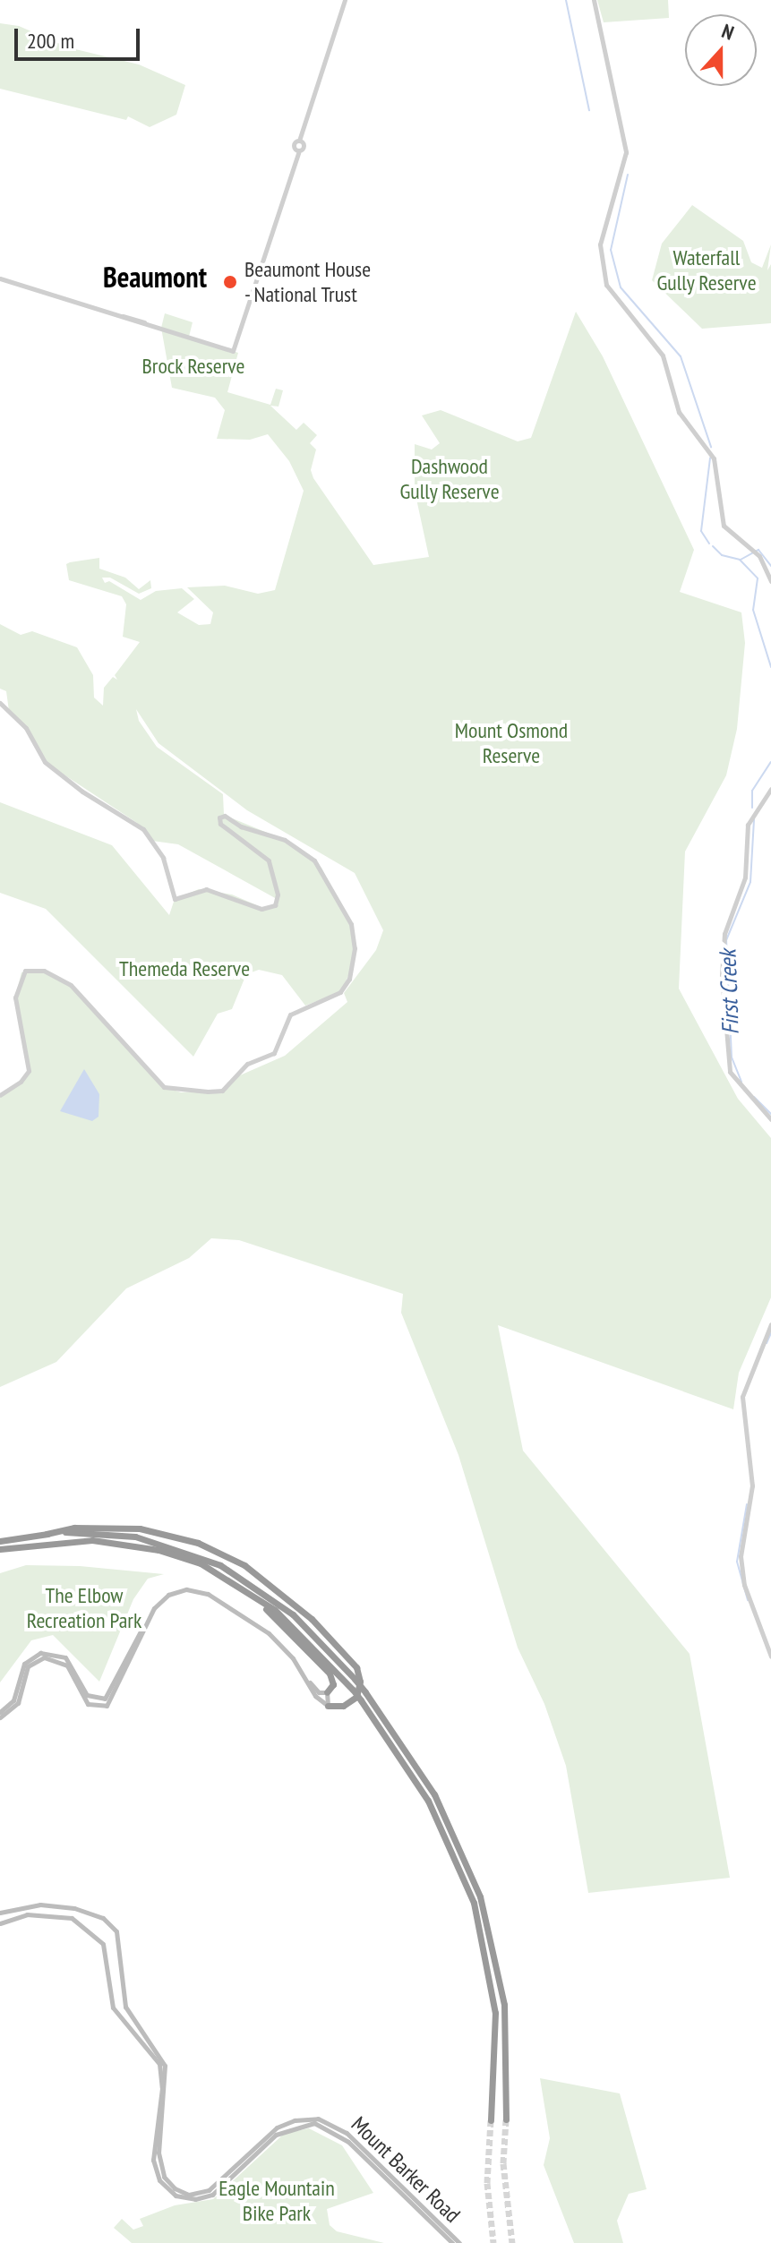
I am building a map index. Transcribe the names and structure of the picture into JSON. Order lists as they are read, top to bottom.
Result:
{
  "streets": {
    "main road": ["Mount Barker Road"]
  },
  "districts": ["Beaumont"],
  "water": ["First Creek"],
  "parks": [
    "Waterfall Gully Reserve",
    "Brock Reserve",
    "Dashwood Gully Reserve",
    "Mount Osmond Reserve",
    "Themeda Reserve",
    "The Elbow Recreation Park",
    "Eagle Mountain Bike Park"
  ],
  "places": ["Beaumont House - National Trust"],
  "scale_bar": "200 m",
  "north": "top"
}
